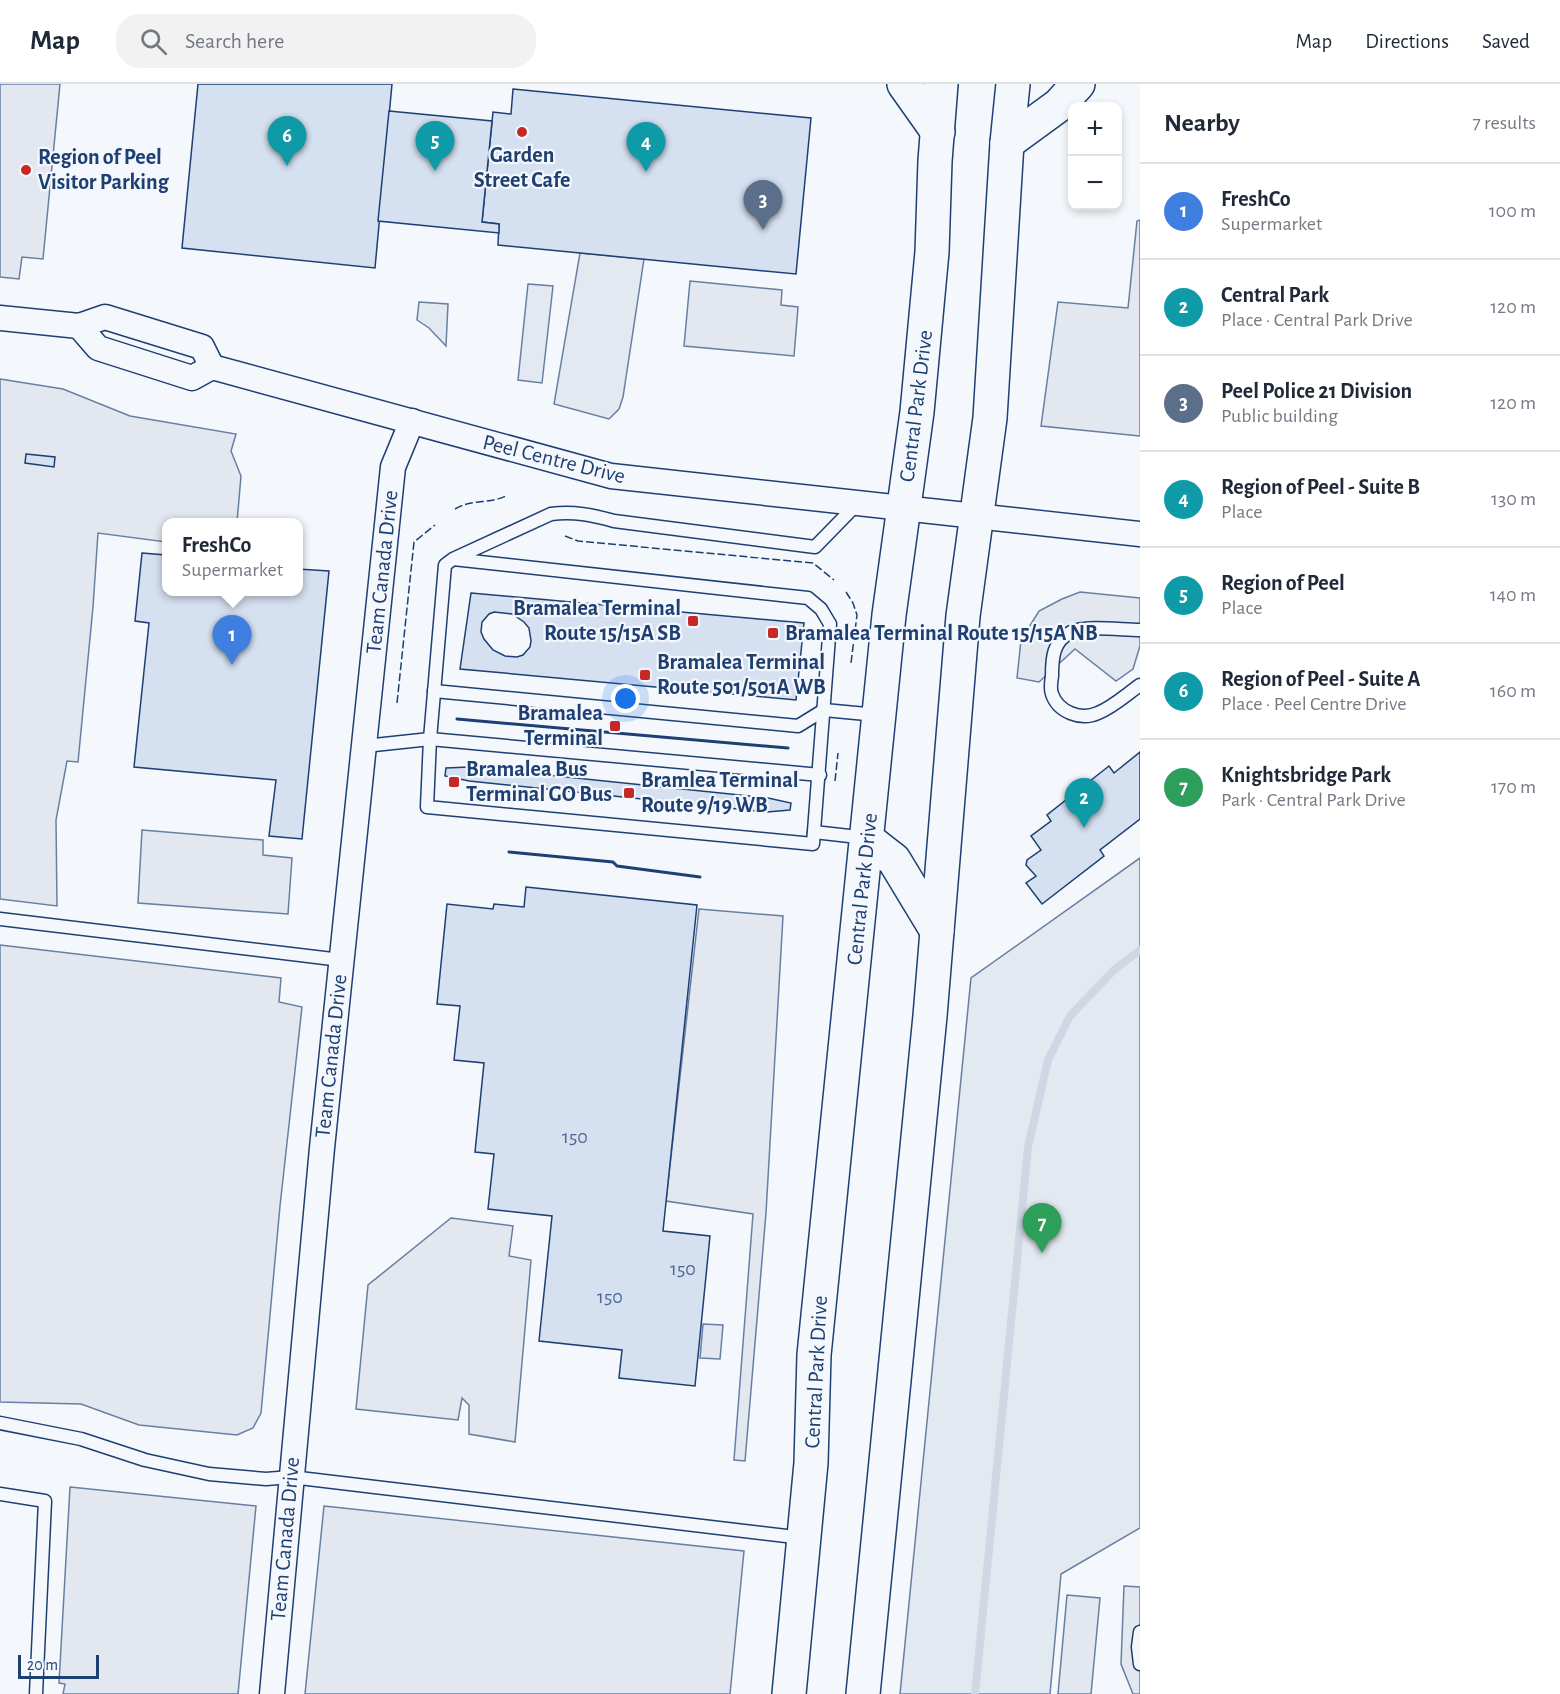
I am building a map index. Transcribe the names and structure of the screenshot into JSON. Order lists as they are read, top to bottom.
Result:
{
  "streets": {
    "street": ["Central Park Drive", "Peel Centre Drive", "Team Canada Drive"]
  },
  "crossings": [
    ["Central Park Drive", "Peel Centre Drive"],
    ["Peel Centre Drive", "Team Canada Drive"]
  ],
  "places": {
    "other": ["Garden Street Cafe", "Region of Peel Visitor Parking"],
    "transit": [
      "Bramalea Terminal Route 15/15A SB",
      "Bramalea Terminal Route 15/15A NB",
      "Bramalea Terminal Route 501/501A WB",
      "Bramalea Terminal",
      "Bramalea Bus Terminal GO Bus",
      "Bramlea Terminal Route 9/19 WB"
    ]
  },
  "house_numbers": ["150", "150", "150"],
  "scale_bar": "20 m",
  "page": {
    "header": "Map",
    "search": "Search here",
    "nav": ["Map", "Directions", "Saved"],
    "heading": ["Nearby", "7 results"],
    "map_buttons": ["+", "−"],
    "pins": [
      "6",
      "5",
      "4",
      "3",
      "1",
      "2",
      "7"
    ],
    "list": [
      {
        "mark": "1",
        "name": "FreshCo",
        "note": "Supermarket",
        "value": "100 m"
      },
      {
        "mark": "2",
        "name": "Central Park",
        "note": "Place · Central Park Drive",
        "value": "120 m"
      },
      {
        "mark": "3",
        "name": "Peel Police 21 Division",
        "note": "Public building",
        "value": "120 m"
      },
      {
        "mark": "4",
        "name": "Region of Peel - Suite B",
        "note": "Place",
        "value": "130 m"
      },
      {
        "mark": "5",
        "name": "Region of Peel",
        "note": "Place",
        "value": "140 m"
      },
      {
        "mark": "6",
        "name": "Region of Peel - Suite A",
        "note": "Place · Peel Centre Drive",
        "value": "160 m"
      },
      {
        "mark": "7",
        "name": "Knightsbridge Park",
        "note": "Park · Central Park Drive",
        "value": "170 m"
      }
    ],
    "popup": ["FreshCo", "Supermarket"],
    "scale": "20 m"
  }
}
